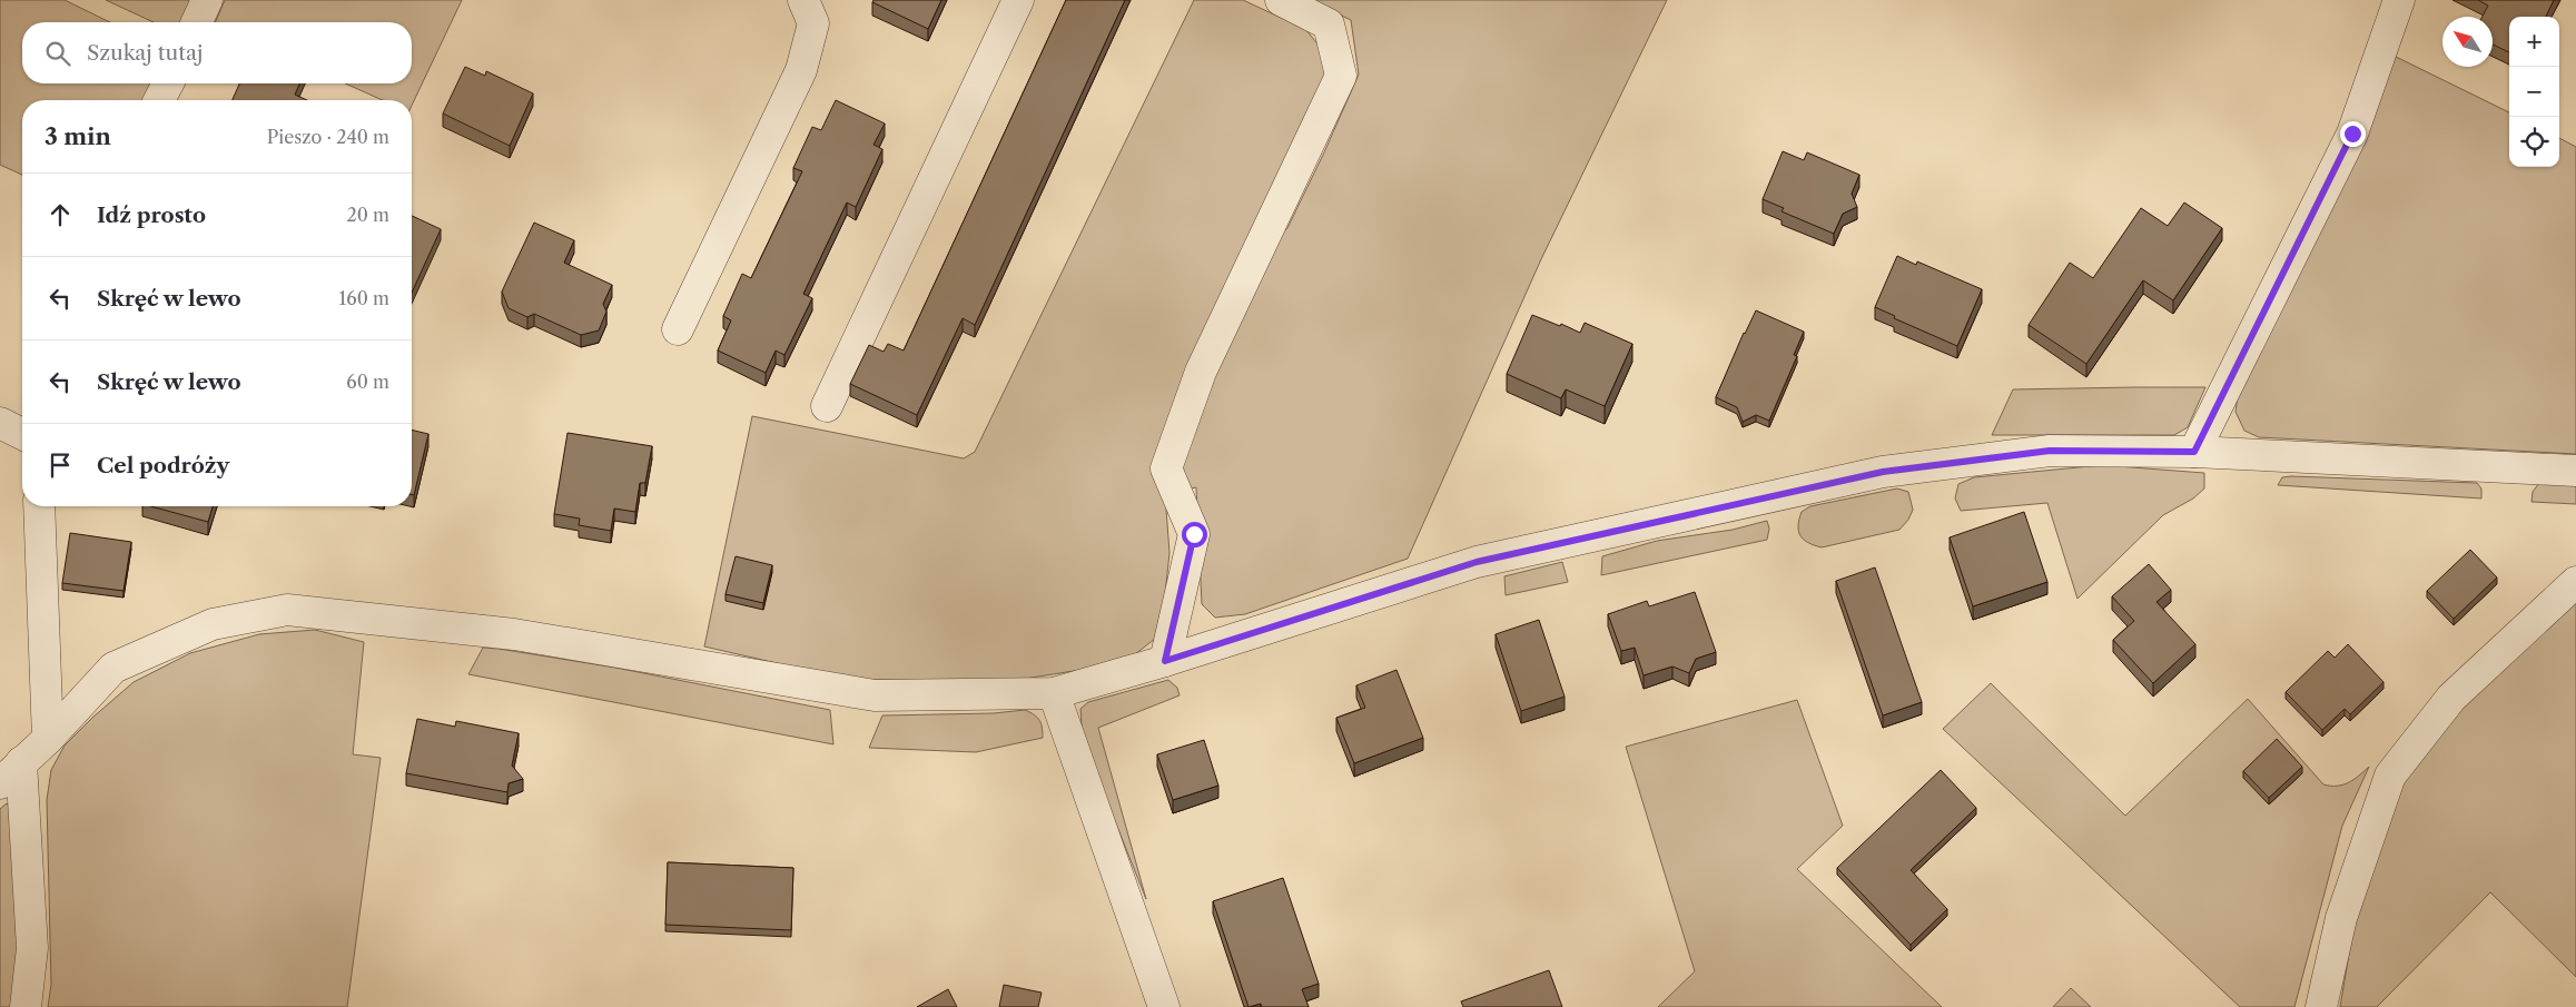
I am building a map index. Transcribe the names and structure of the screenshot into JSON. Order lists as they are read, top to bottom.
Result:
{
  "north": "top left",
  "page": {
    "map_buttons": ["+", "−"],
    "search": "Szukaj tutaj",
    "heading": ["3 min", "Pieszo · 240 m"],
    "list": [
      ["Idź prosto", "20 m"],
      ["Skręć w lewo", "160 m"],
      ["Skręć w lewo", "60 m"],
      "Cel podróży"
    ]
  }
}
